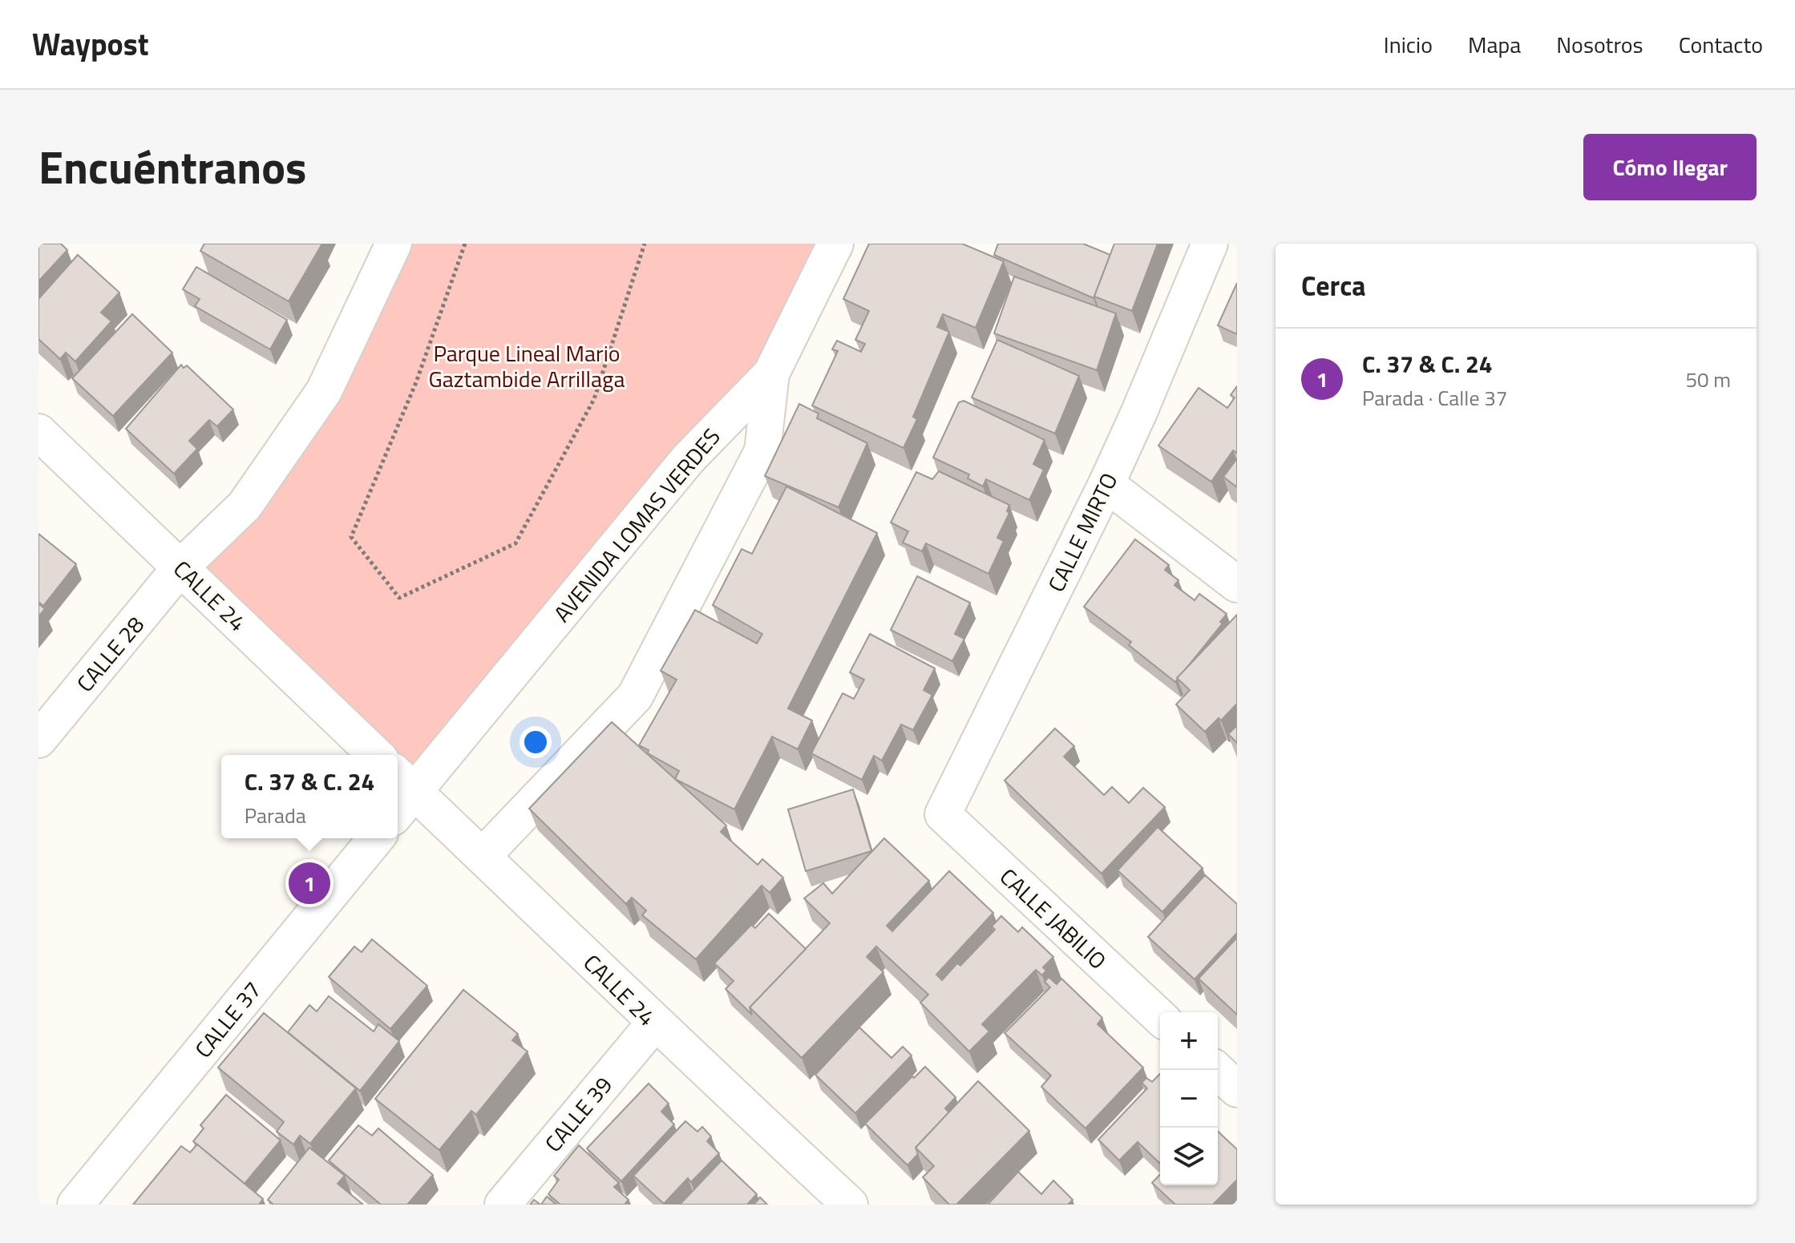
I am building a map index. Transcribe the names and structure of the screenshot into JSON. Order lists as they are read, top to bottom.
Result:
{
  "streets": {
    "street": [
      "AVENIDA LOMAS VERDES",
      "CALLE MIRTO",
      "CALLE 24",
      "CALLE 28",
      "CALLE JABILIO",
      "CALLE 37",
      "CALLE 39"
    ]
  },
  "crossings": [
    ["AVENIDA LOMAS VERDES", "CALLE 24"],
    ["CALLE MIRTO", "CALLE JABILIO"],
    ["CALLE 24", "CALLE 28"],
    ["CALLE 24", "CALLE 39"]
  ],
  "parks": ["Parque Lineal Mario Gaztambide Arrillaga"],
  "page": {
    "header": "Waypost",
    "nav": [
      "Inicio",
      "Mapa",
      "Nosotros",
      "Contacto"
    ],
    "title": "Encuéntranos",
    "buttons": "Cómo llegar",
    "heading": "Cerca",
    "list": [
      {
        "mark": "1",
        "name": "C. 37 & C. 24",
        "note": "Parada · Calle 37",
        "value": "50 m"
      }
    ],
    "popup": ["C. 37 & C. 24", "Parada"],
    "pins": "1",
    "map_buttons": ["+", "−"]
  }
}
